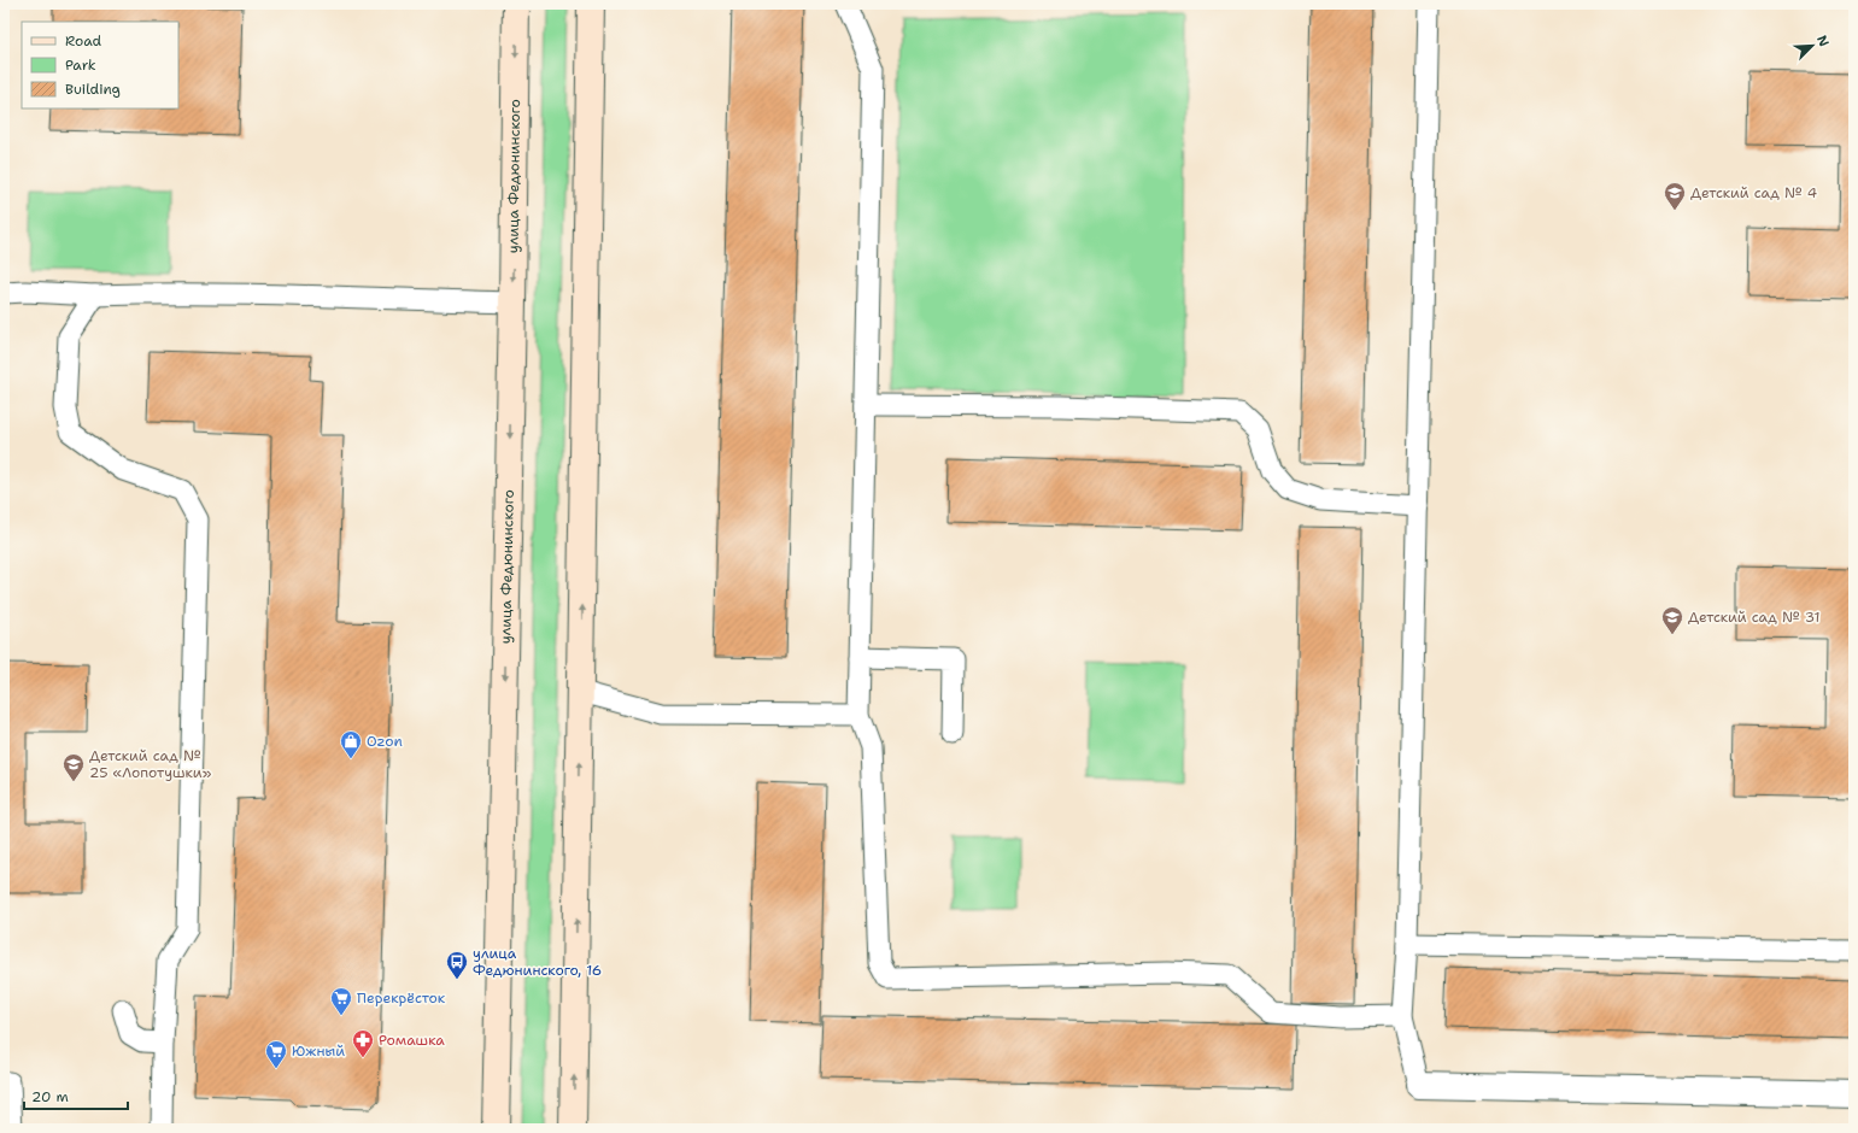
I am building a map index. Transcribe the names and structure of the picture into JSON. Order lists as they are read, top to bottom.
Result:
{
  "streets": {
    "main road": ["улица Федюнинского"]
  },
  "places": {
    "school or university": ["Детский сад № 4", "Детский сад № 31", "Детский сад № 25 «Лопотушки»"],
    "shop": ["Ozon"],
    "bus stop": ["улица Федюнинского, 16"],
    "supermarket": ["Перекрёсток", "Южный"],
    "pharmacy": ["Ромашка"]
  },
  "legend": ["Road", "Park", "Building"],
  "scale_bar": "20 m",
  "north": "top right"
}
